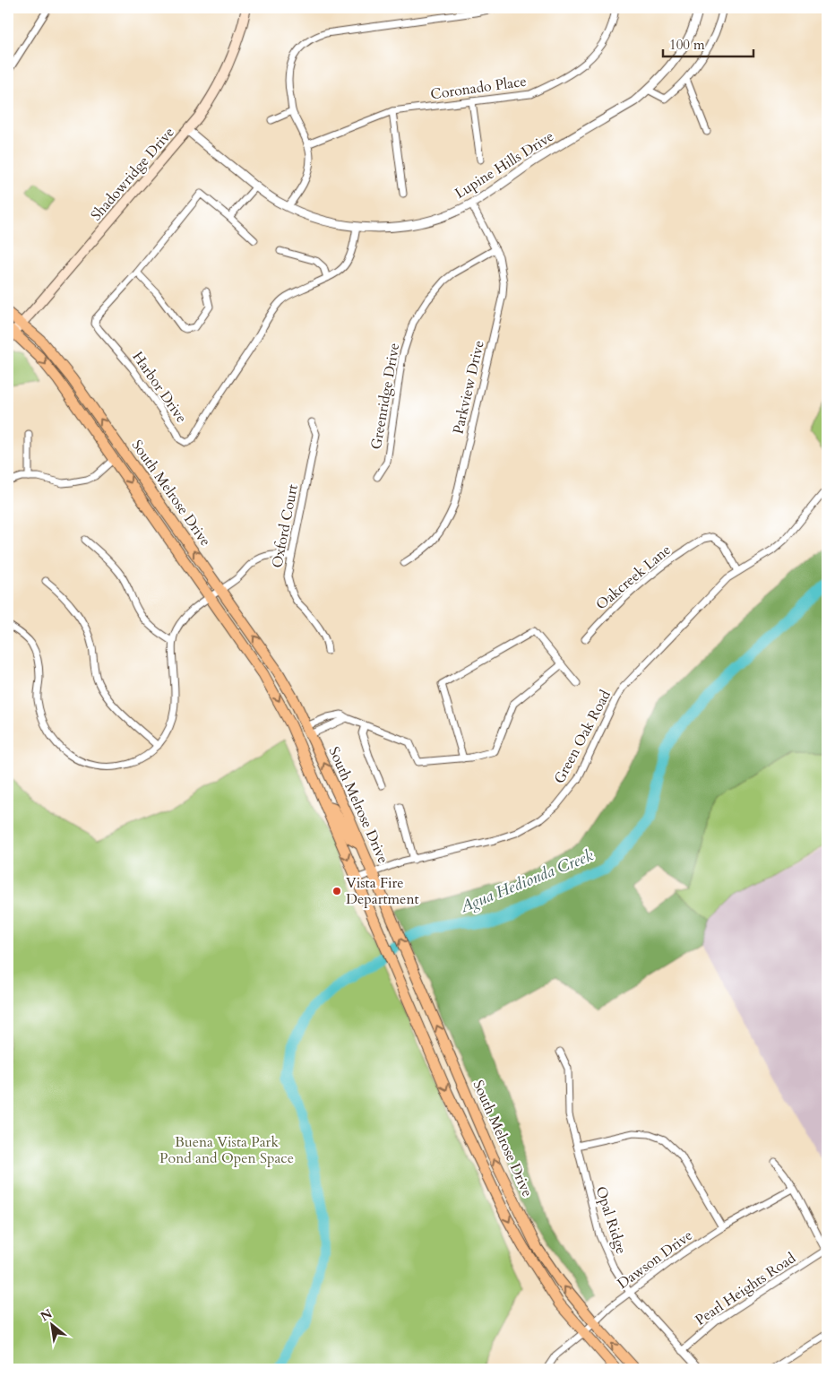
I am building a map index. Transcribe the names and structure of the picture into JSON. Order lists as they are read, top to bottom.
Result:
{
  "streets": {
    "main road": ["Shadowridge Drive", "South Melrose Drive"],
    "street": [
      "Coronado Place",
      "Lupine Hills Drive",
      "Harbor Drive",
      "Parkview Drive",
      "Greenridge Drive",
      "Oxford Court",
      "Oakcreek Lane",
      "Green Oak Road",
      "Opal Ridge",
      "Dawson Drive",
      "Pearl Heights Road"
    ]
  },
  "crossings": [
    ["Lupine Hills Drive", "Shadowridge Drive"],
    ["Lupine Hills Drive", "Harbor Drive"],
    ["Lupine Hills Drive", "Parkview Drive"],
    ["Shadowridge Drive", "South Melrose Drive"],
    ["Parkview Drive", "Greenridge Drive"],
    ["South Melrose Drive", "Green Oak Road"],
    ["South Melrose Drive", "Dawson Drive"],
    ["Oakcreek Lane", "Green Oak Road"],
    ["Opal Ridge", "Dawson Drive"],
    ["Opal Ridge", "Pearl Heights Road"]
  ],
  "water": ["Agua Hedionda Creek"],
  "parks": ["Buena Vista Park Pond and Open Space"],
  "places": ["Vista Fire Department"],
  "scale_bar": "100 m",
  "north": "top left"
}
